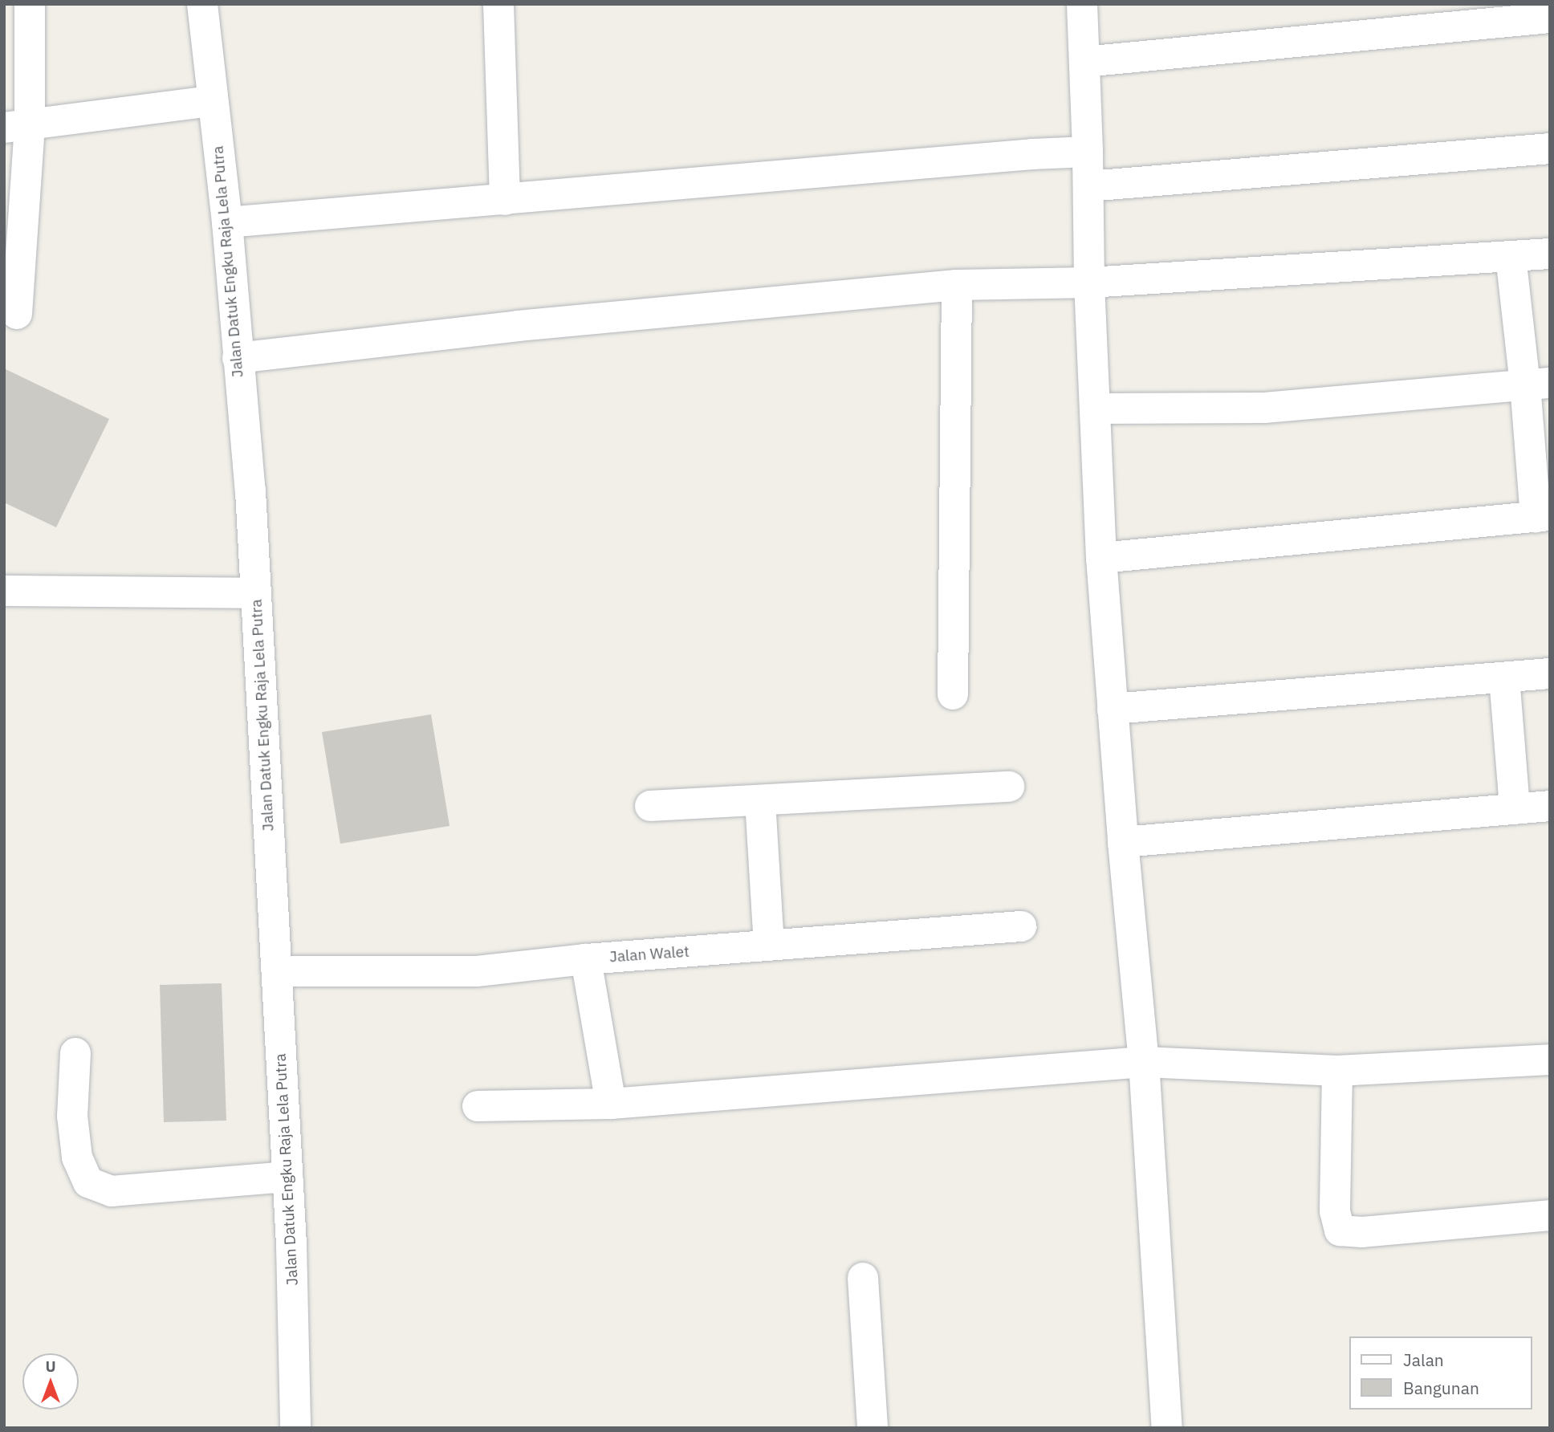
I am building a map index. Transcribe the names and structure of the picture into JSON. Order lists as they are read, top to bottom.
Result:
{
  "streets": {
    "street": ["Jalan Datuk Engku Raja Lela Putra", "Jalan Walet"]
  },
  "crossings": [
    ["Jalan Datuk Engku Raja Lela Putra", "Jalan Walet"]
  ],
  "legend": ["Jalan", "Bangunan"],
  "north": "top"
}
